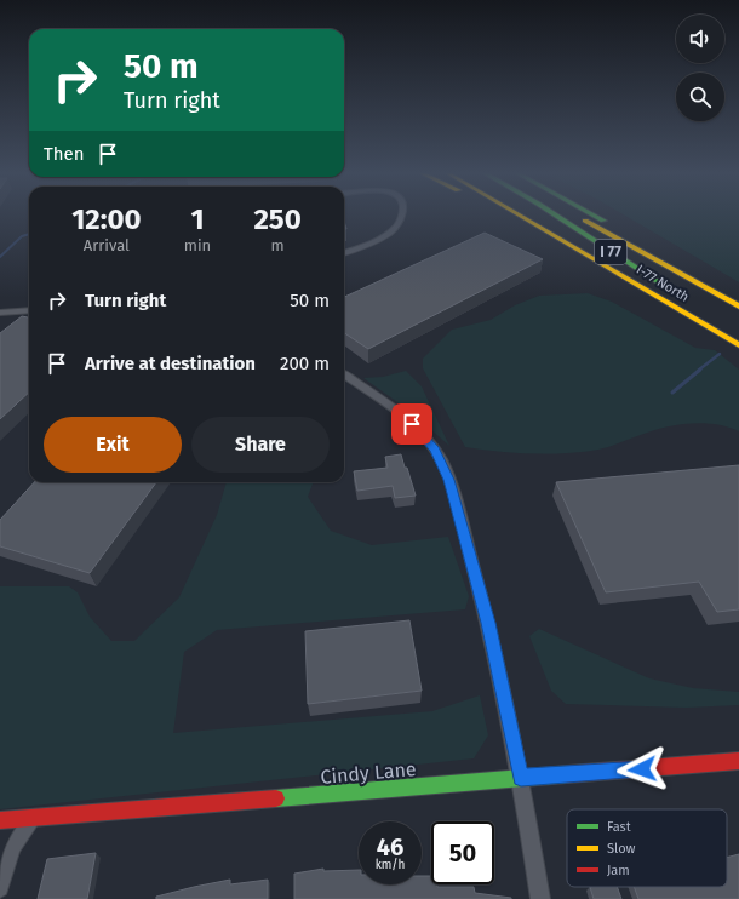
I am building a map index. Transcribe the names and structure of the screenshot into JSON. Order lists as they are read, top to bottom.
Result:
{
  "streets": {
    "main road": ["I 77", "I-77 North", "Cindy Lane"]
  },
  "legend": ["Fast", "Slow", "Jam"],
  "page": {
    "turn": ["50 m", "Turn right"],
    "then": "Then",
    "eta": [
      "12:00",
      "Arrival",
      "1",
      "min",
      "250",
      "m"
    ],
    "list": [
      {
        "name": "Turn right",
        "value": "50 m"
      },
      {
        "name": "Arrive at destination",
        "value": "200 m"
      }
    ],
    "buttons": ["Exit", "Share"],
    "speed": "46 km/h",
    "limit": "50"
  }
}
